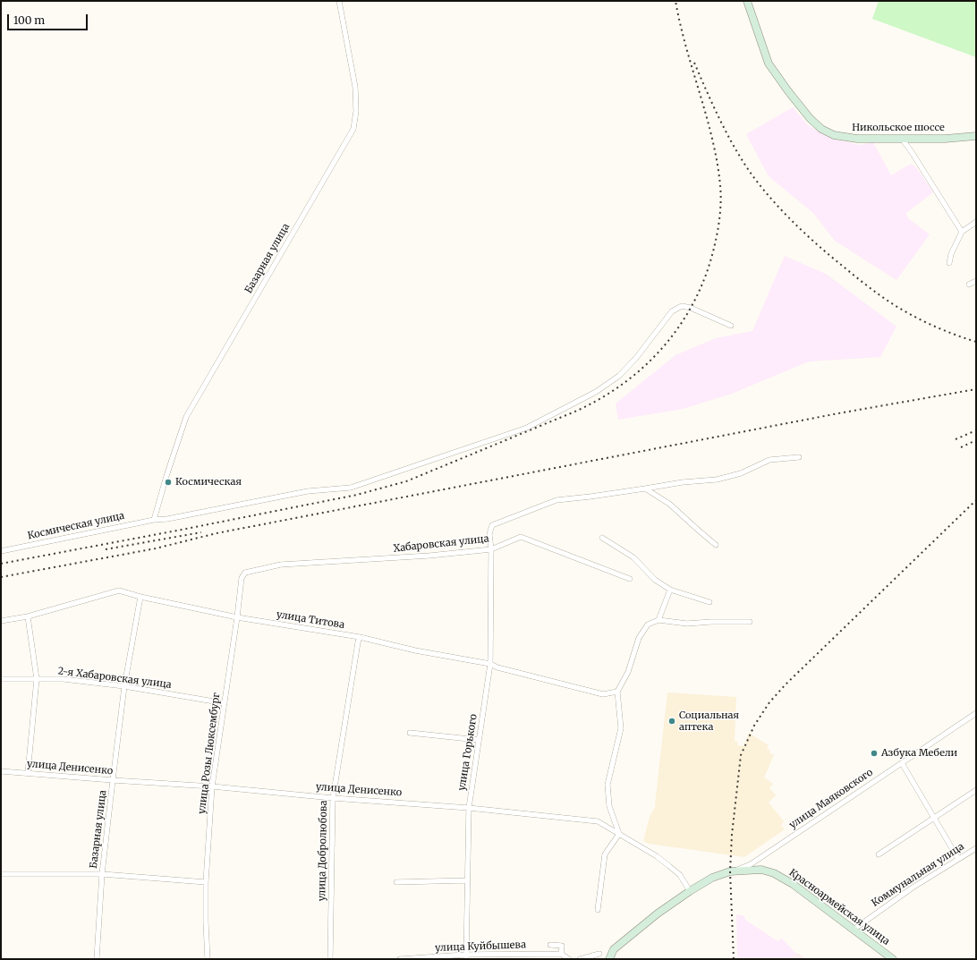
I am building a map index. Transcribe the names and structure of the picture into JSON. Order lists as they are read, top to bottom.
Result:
{
  "streets": {
    "street": [
      "Никольское шоссе",
      "Базарная улица",
      "Космическая улица",
      "Хабаровская улица",
      "улица Титова",
      "2-я Хабаровская улица",
      "улица Горького",
      "улица Розы Люксембург",
      "улица Денисенко",
      "улица Маяковского",
      "улица Добролюбова",
      "Коммунальная улица",
      "Красноармейская улица",
      "улица Куйбышева"
    ]
  },
  "crossings": [
    ["Базарная улица", "Космическая улица"],
    ["Базарная улица", "улица Титова"],
    ["Базарная улица", "2-я Хабаровская улица"],
    ["Базарная улица", "улица Денисенко"],
    ["Хабаровская улица", "улица Горького"],
    ["Хабаровская улица", "улица Розы Люксембург"],
    ["улица Титова", "улица Горького"],
    ["улица Титова", "улица Розы Люксембург"],
    ["улица Титова", "улица Добролюбова"],
    ["2-я Хабаровская улица", "улица Розы Люксембург"],
    ["улица Горького", "улица Денисенко"],
    ["улица Горького", "улица Куйбышева"],
    ["улица Розы Люксембург", "улица Денисенко"],
    ["улица Денисенко", "улица Добролюбова"],
    ["улица Денисенко", "Красноармейская улица"],
    ["улица Маяковского", "Красноармейская улица"],
    ["Коммунальная улица", "Красноармейская улица"]
  ],
  "places": ["Космическая", "Социальная аптека", "Азбука Мебели"],
  "scale_bar": "100 m"
}
